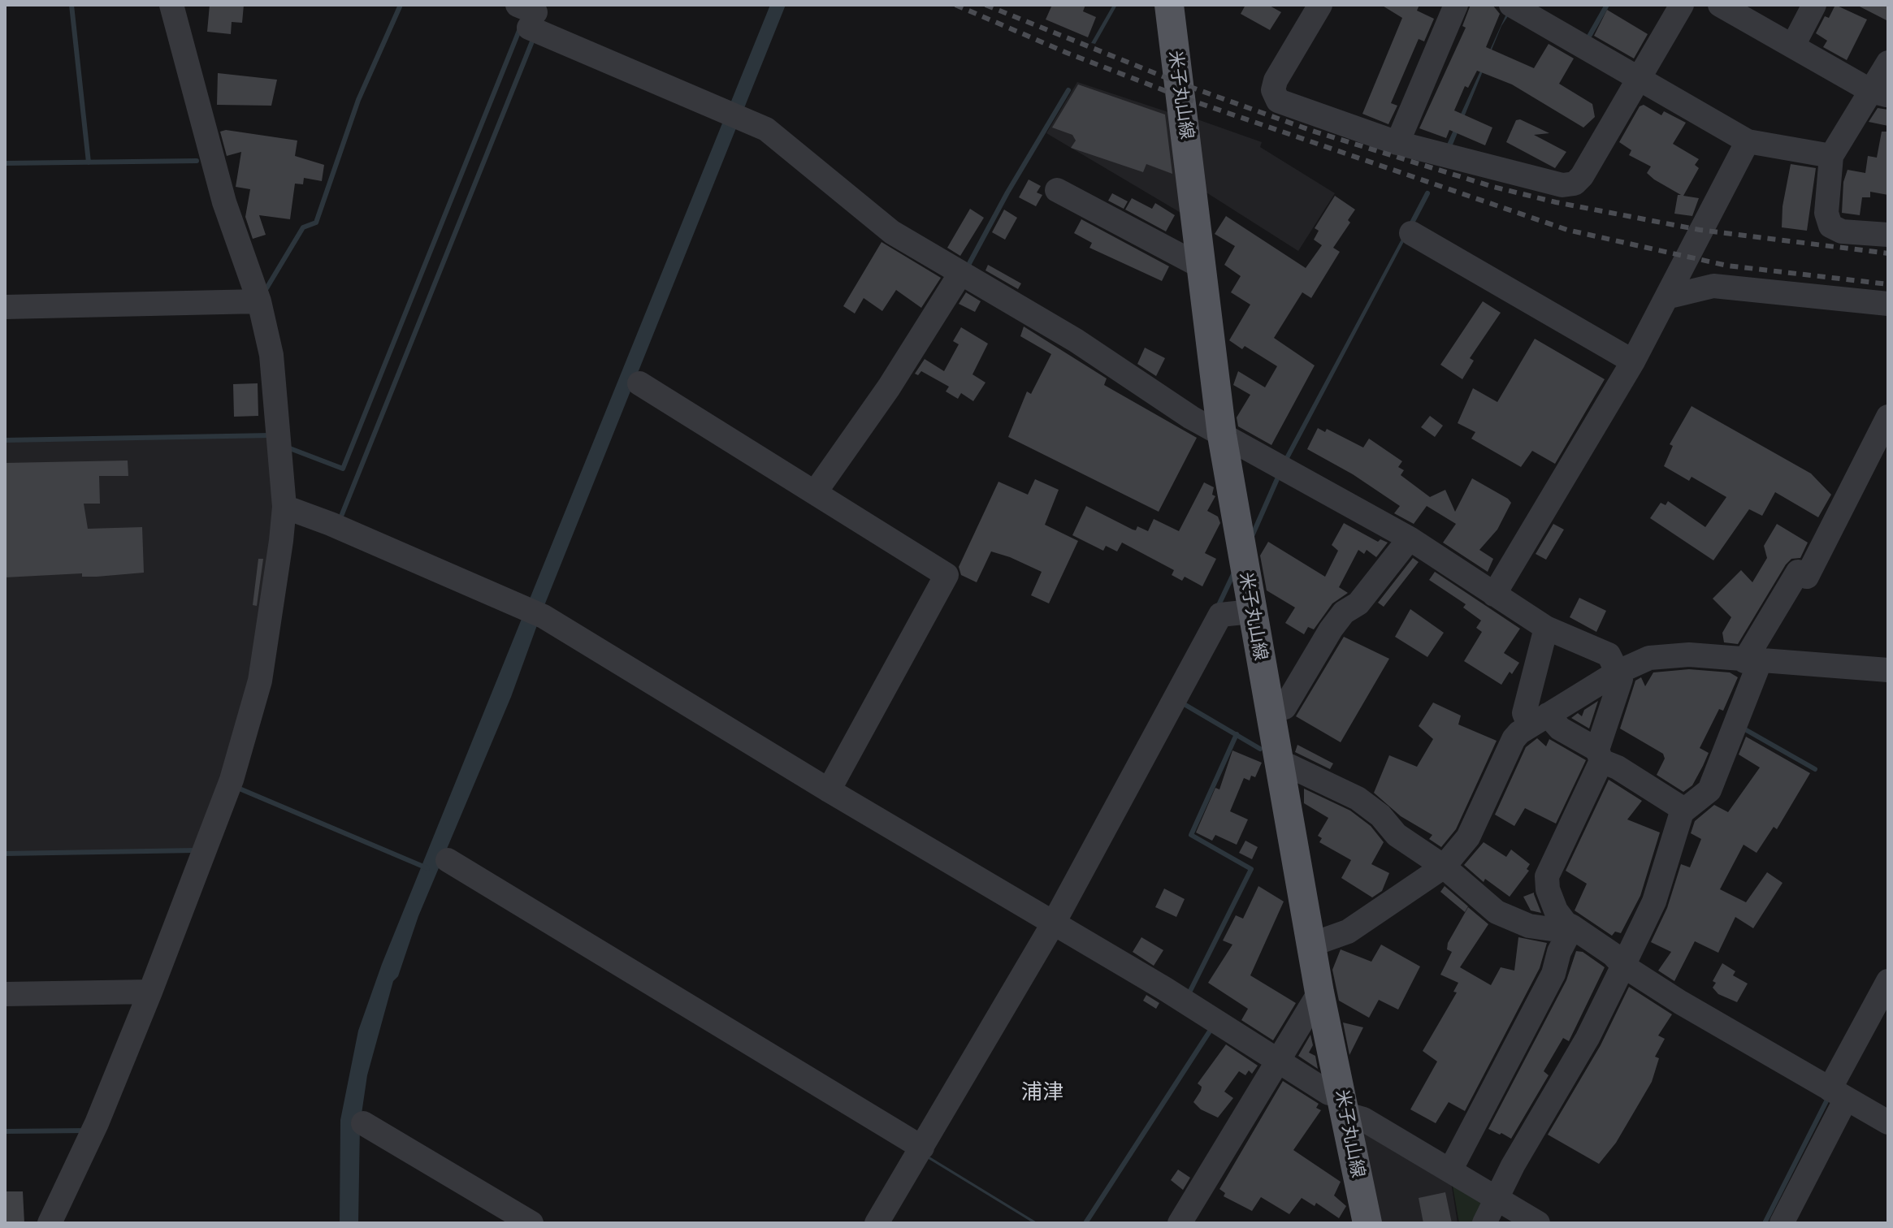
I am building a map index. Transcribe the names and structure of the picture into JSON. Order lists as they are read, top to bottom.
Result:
{
  "streets": {
    "main road": ["米子丸山線"]
  },
  "districts": ["浦津"]
}
